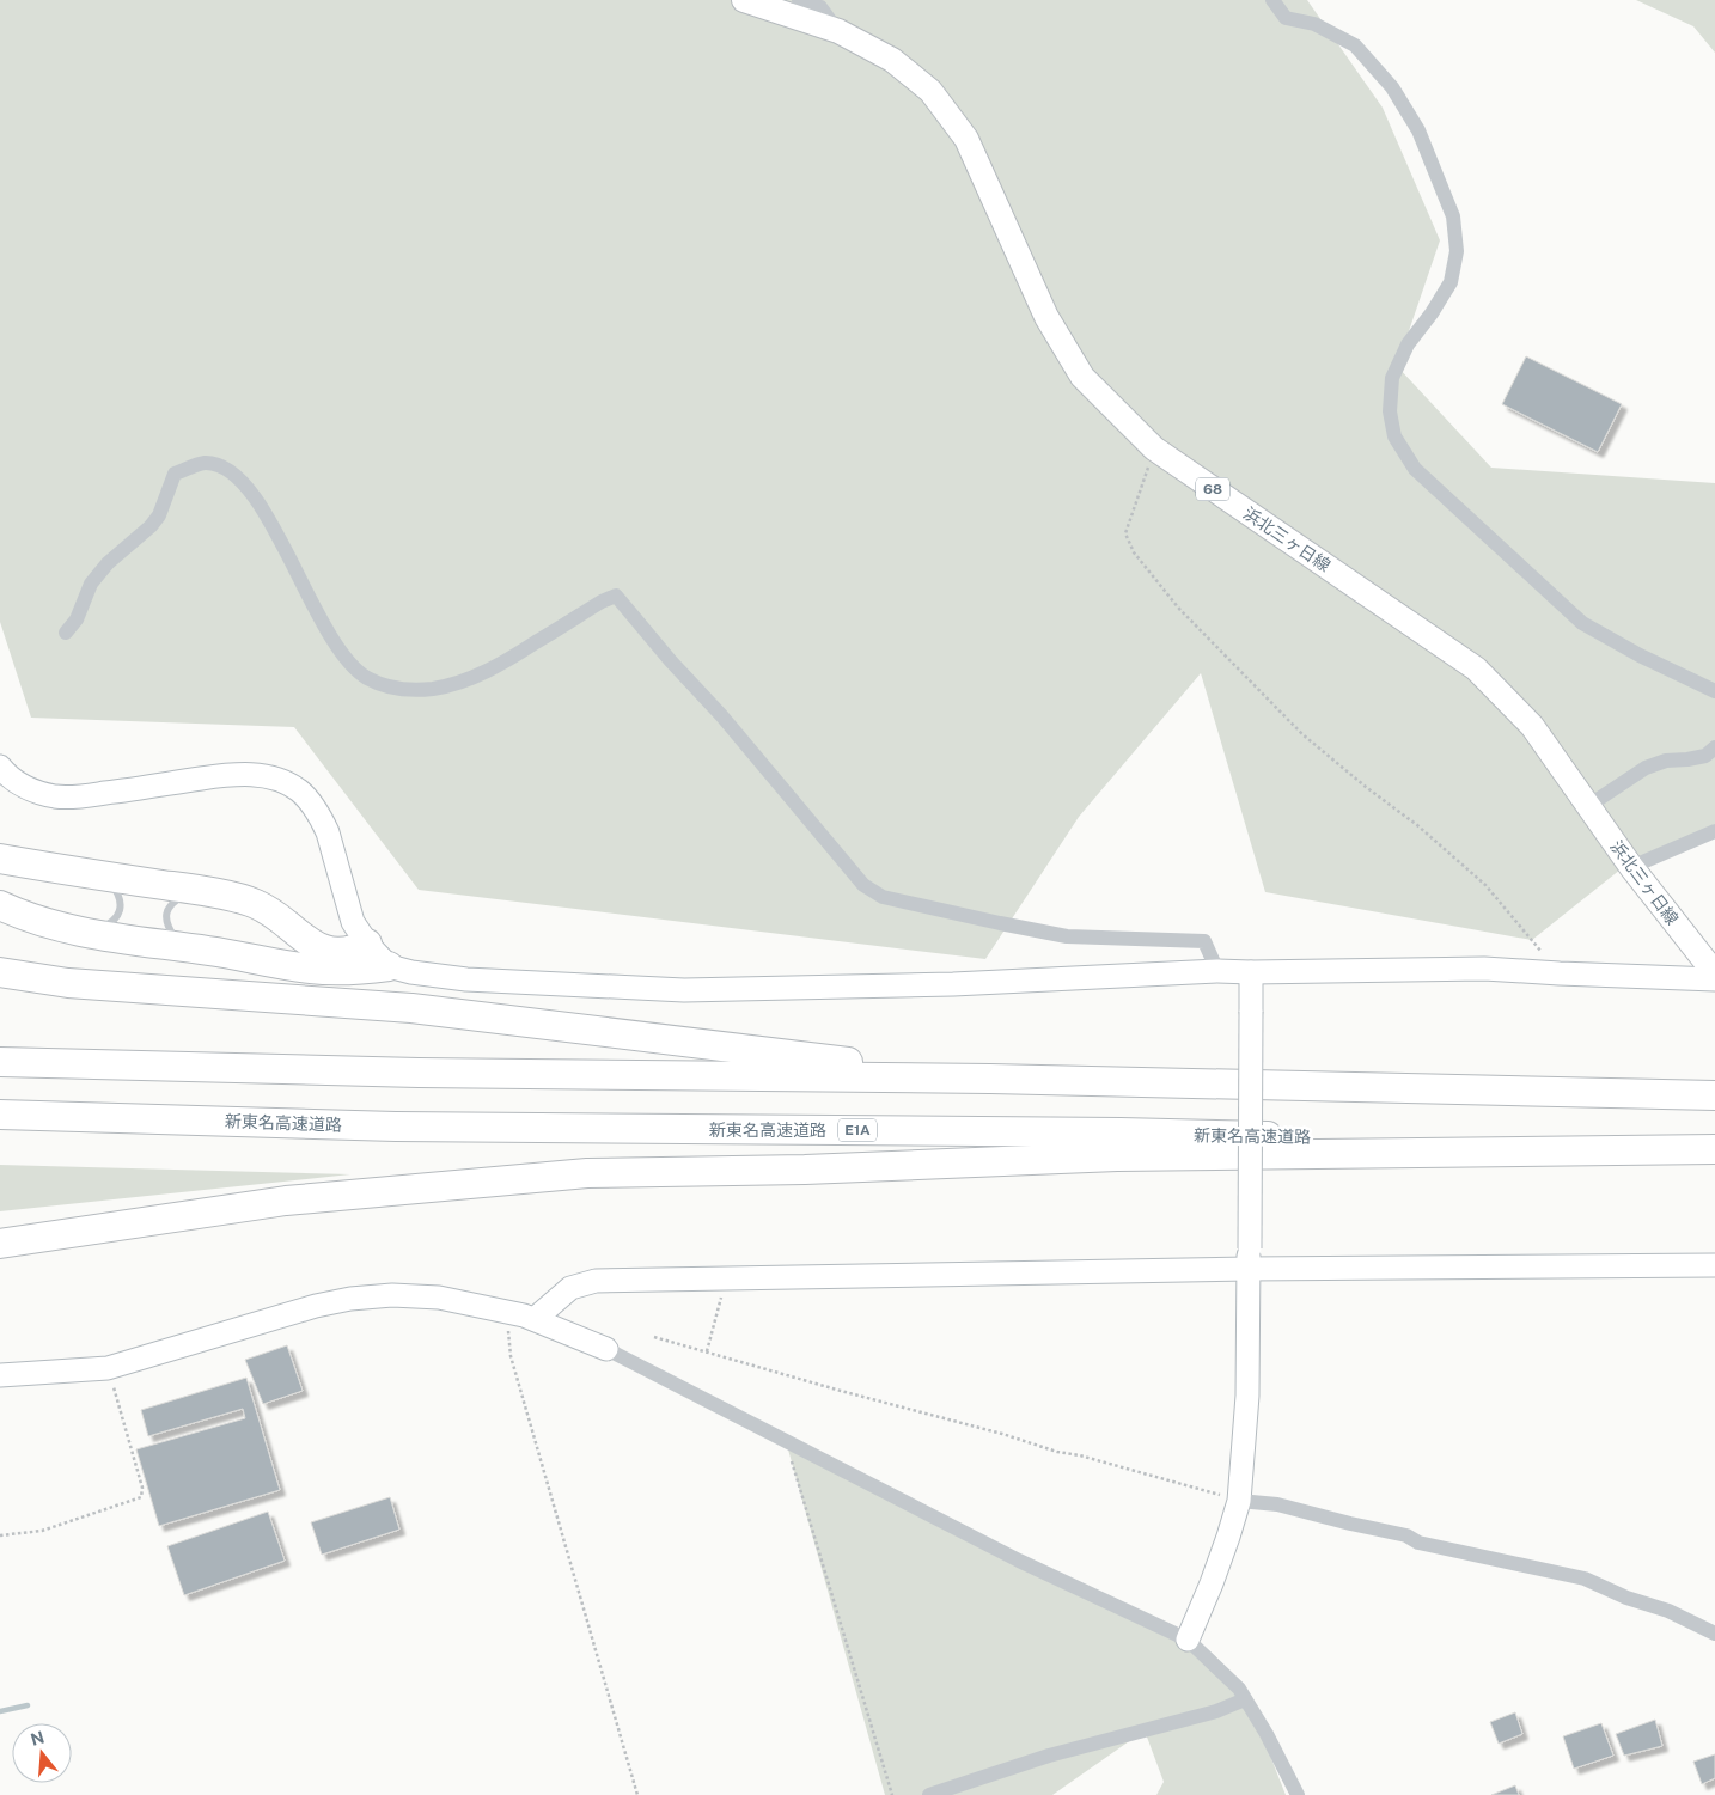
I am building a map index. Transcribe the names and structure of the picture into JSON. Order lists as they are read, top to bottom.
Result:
{
  "streets": {
    "highway": ["新東名高速道路", "E1A"],
    "main road": ["68", "浜北三ヶ日線"]
  },
  "north": "top"
}
